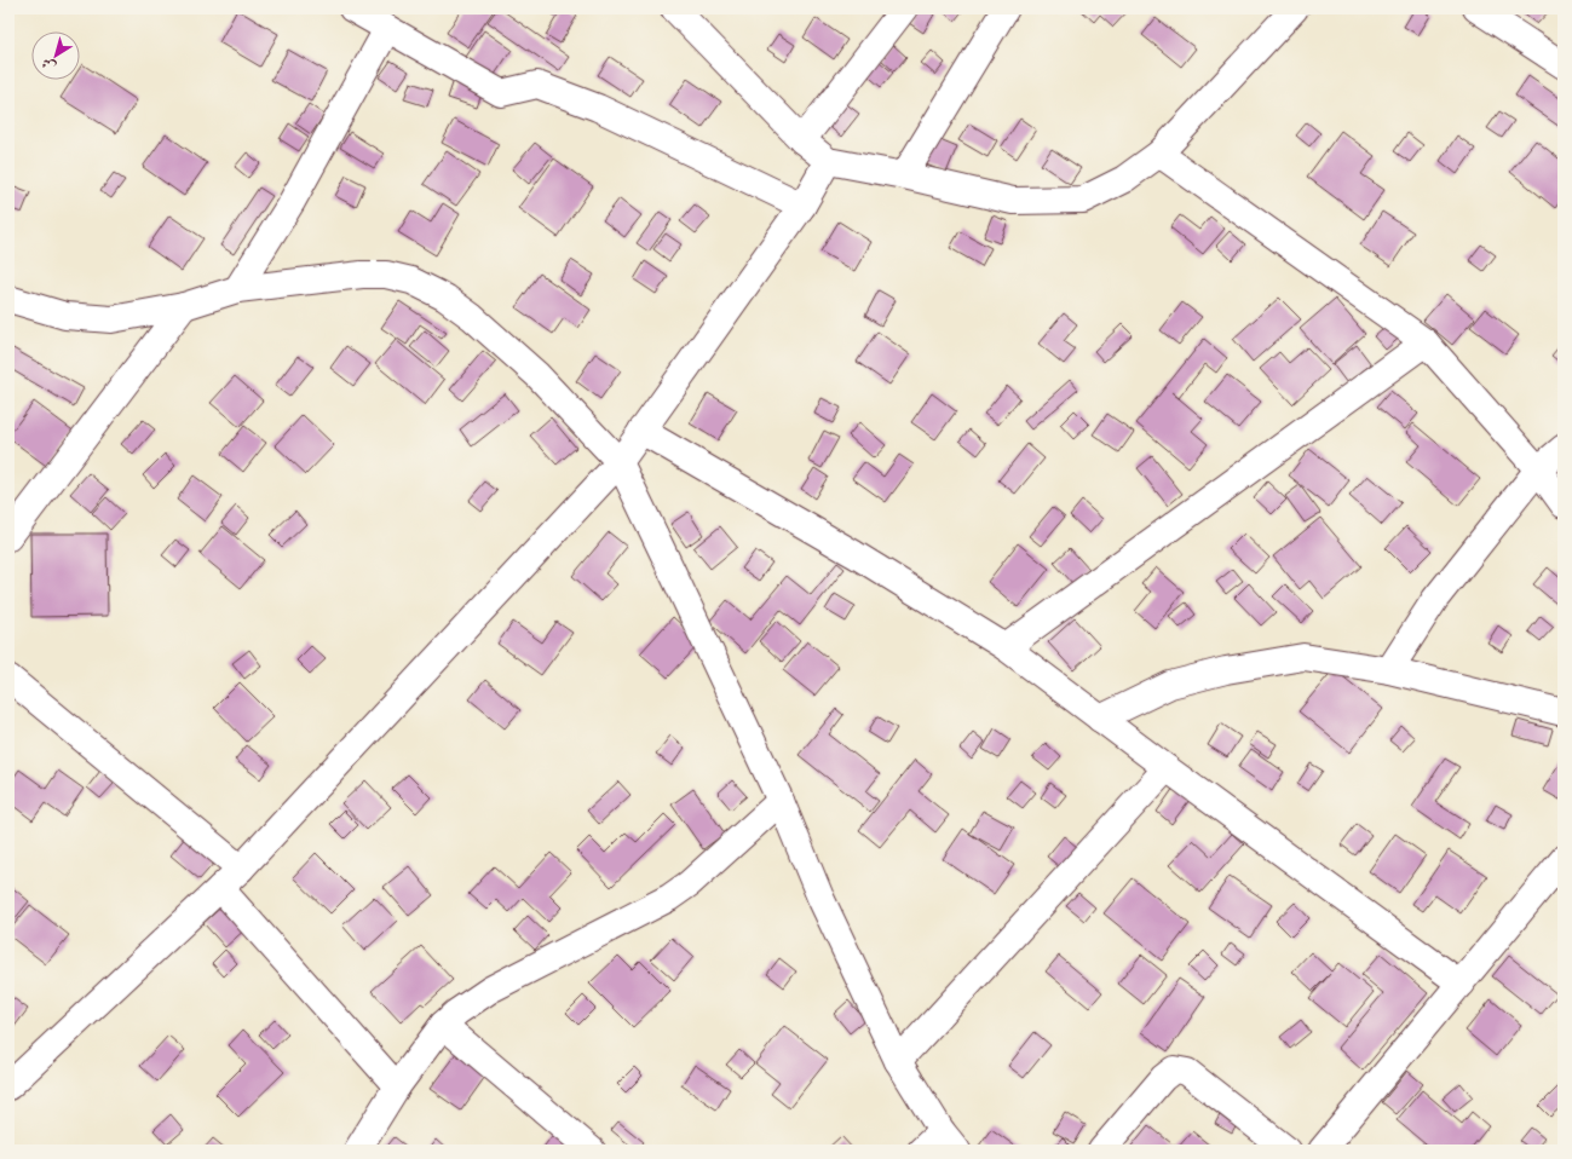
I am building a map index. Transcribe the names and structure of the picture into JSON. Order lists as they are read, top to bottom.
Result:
{
  "north": "bottom left"
}
